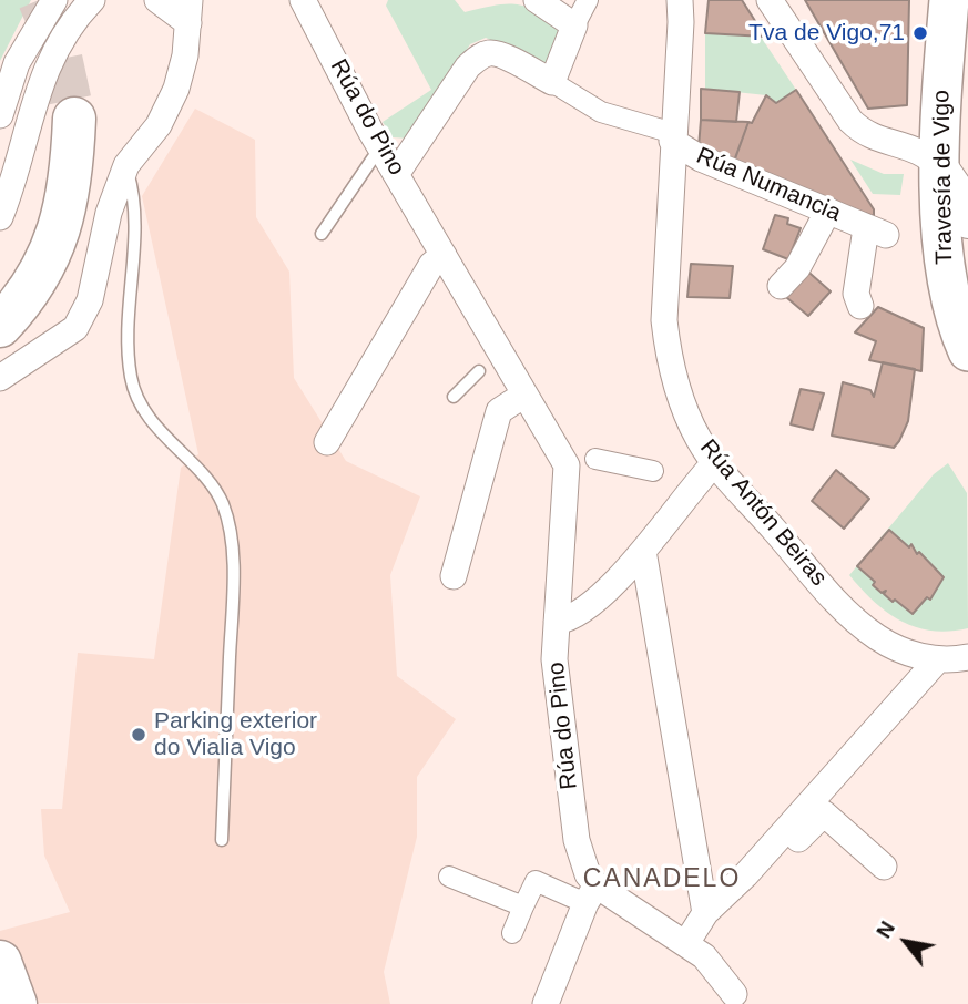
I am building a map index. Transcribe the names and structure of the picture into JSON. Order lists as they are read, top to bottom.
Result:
{
  "streets": {
    "main road": ["Travesía de Vigo"],
    "street": ["Rúa do Pino", "Rúa Numancia", "Rúa Antón Beiras"]
  },
  "crossings": [
    ["Rúa do Pino", "Rúa Numancia"],
    ["Rúa Numancia", "Rúa Antón Beiras"]
  ],
  "districts": ["CANADELO"],
  "places": ["Tva de Vigo,71", "Parking exterior do Vialia Vigo"],
  "north": "top left"
}
